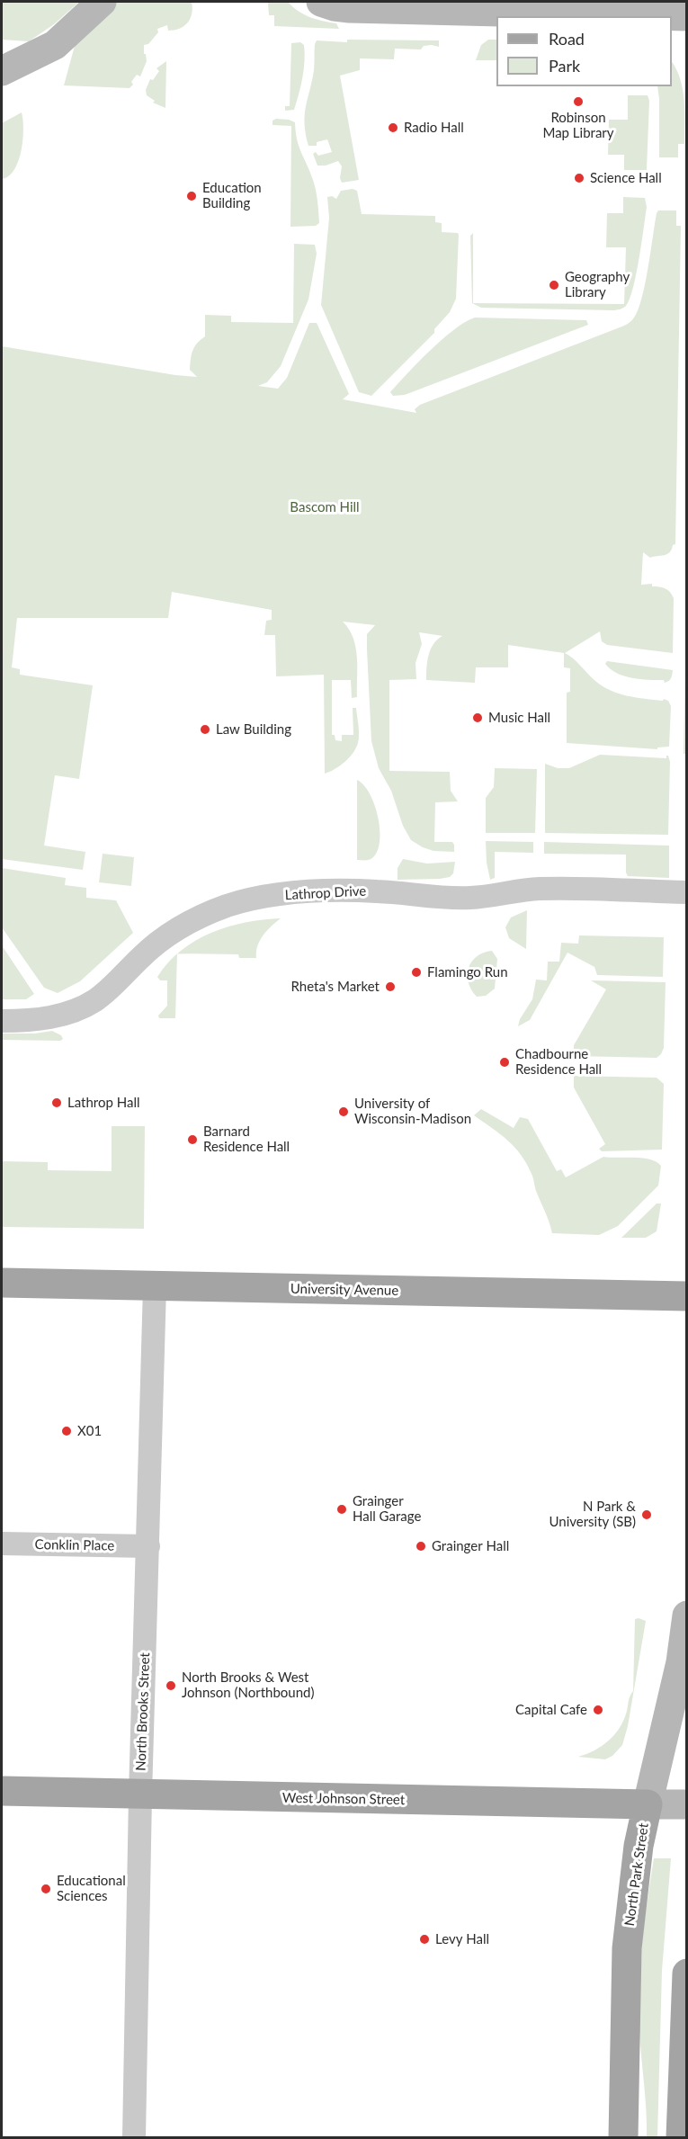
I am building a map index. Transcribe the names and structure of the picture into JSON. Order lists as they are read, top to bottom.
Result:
{
  "streets": {
    "main road": ["University Avenue", "West Johnson Street", "North Park Street"],
    "street": ["Lathrop Drive", "Conklin Place", "North Brooks Street"]
  },
  "crossings": [
    ["University Avenue", "North Brooks Street"],
    ["Conklin Place", "North Brooks Street"],
    ["North Brooks Street", "West Johnson Street"],
    ["West Johnson Street", "North Park Street"]
  ],
  "parks": ["Bascom Hill"],
  "places": [
    "Robinson Map Library",
    "Radio Hall",
    "Science Hall",
    "Education Building",
    "Geography Library",
    "Music Hall",
    "Law Building",
    "Flamingo Run",
    "Rheta's Market",
    "Chadbourne Residence Hall",
    "Lathrop Hall",
    "University of Wisconsin-Madison",
    "Barnard Residence Hall",
    "X01",
    "Grainger Hall Garage",
    "N Park & University (SB)",
    "Grainger Hall",
    "North Brooks & West Johnson (Northbound)",
    "Capital Cafe",
    "Educational Sciences",
    "Levy Hall"
  ],
  "legend": ["Road", "Park"]
}
